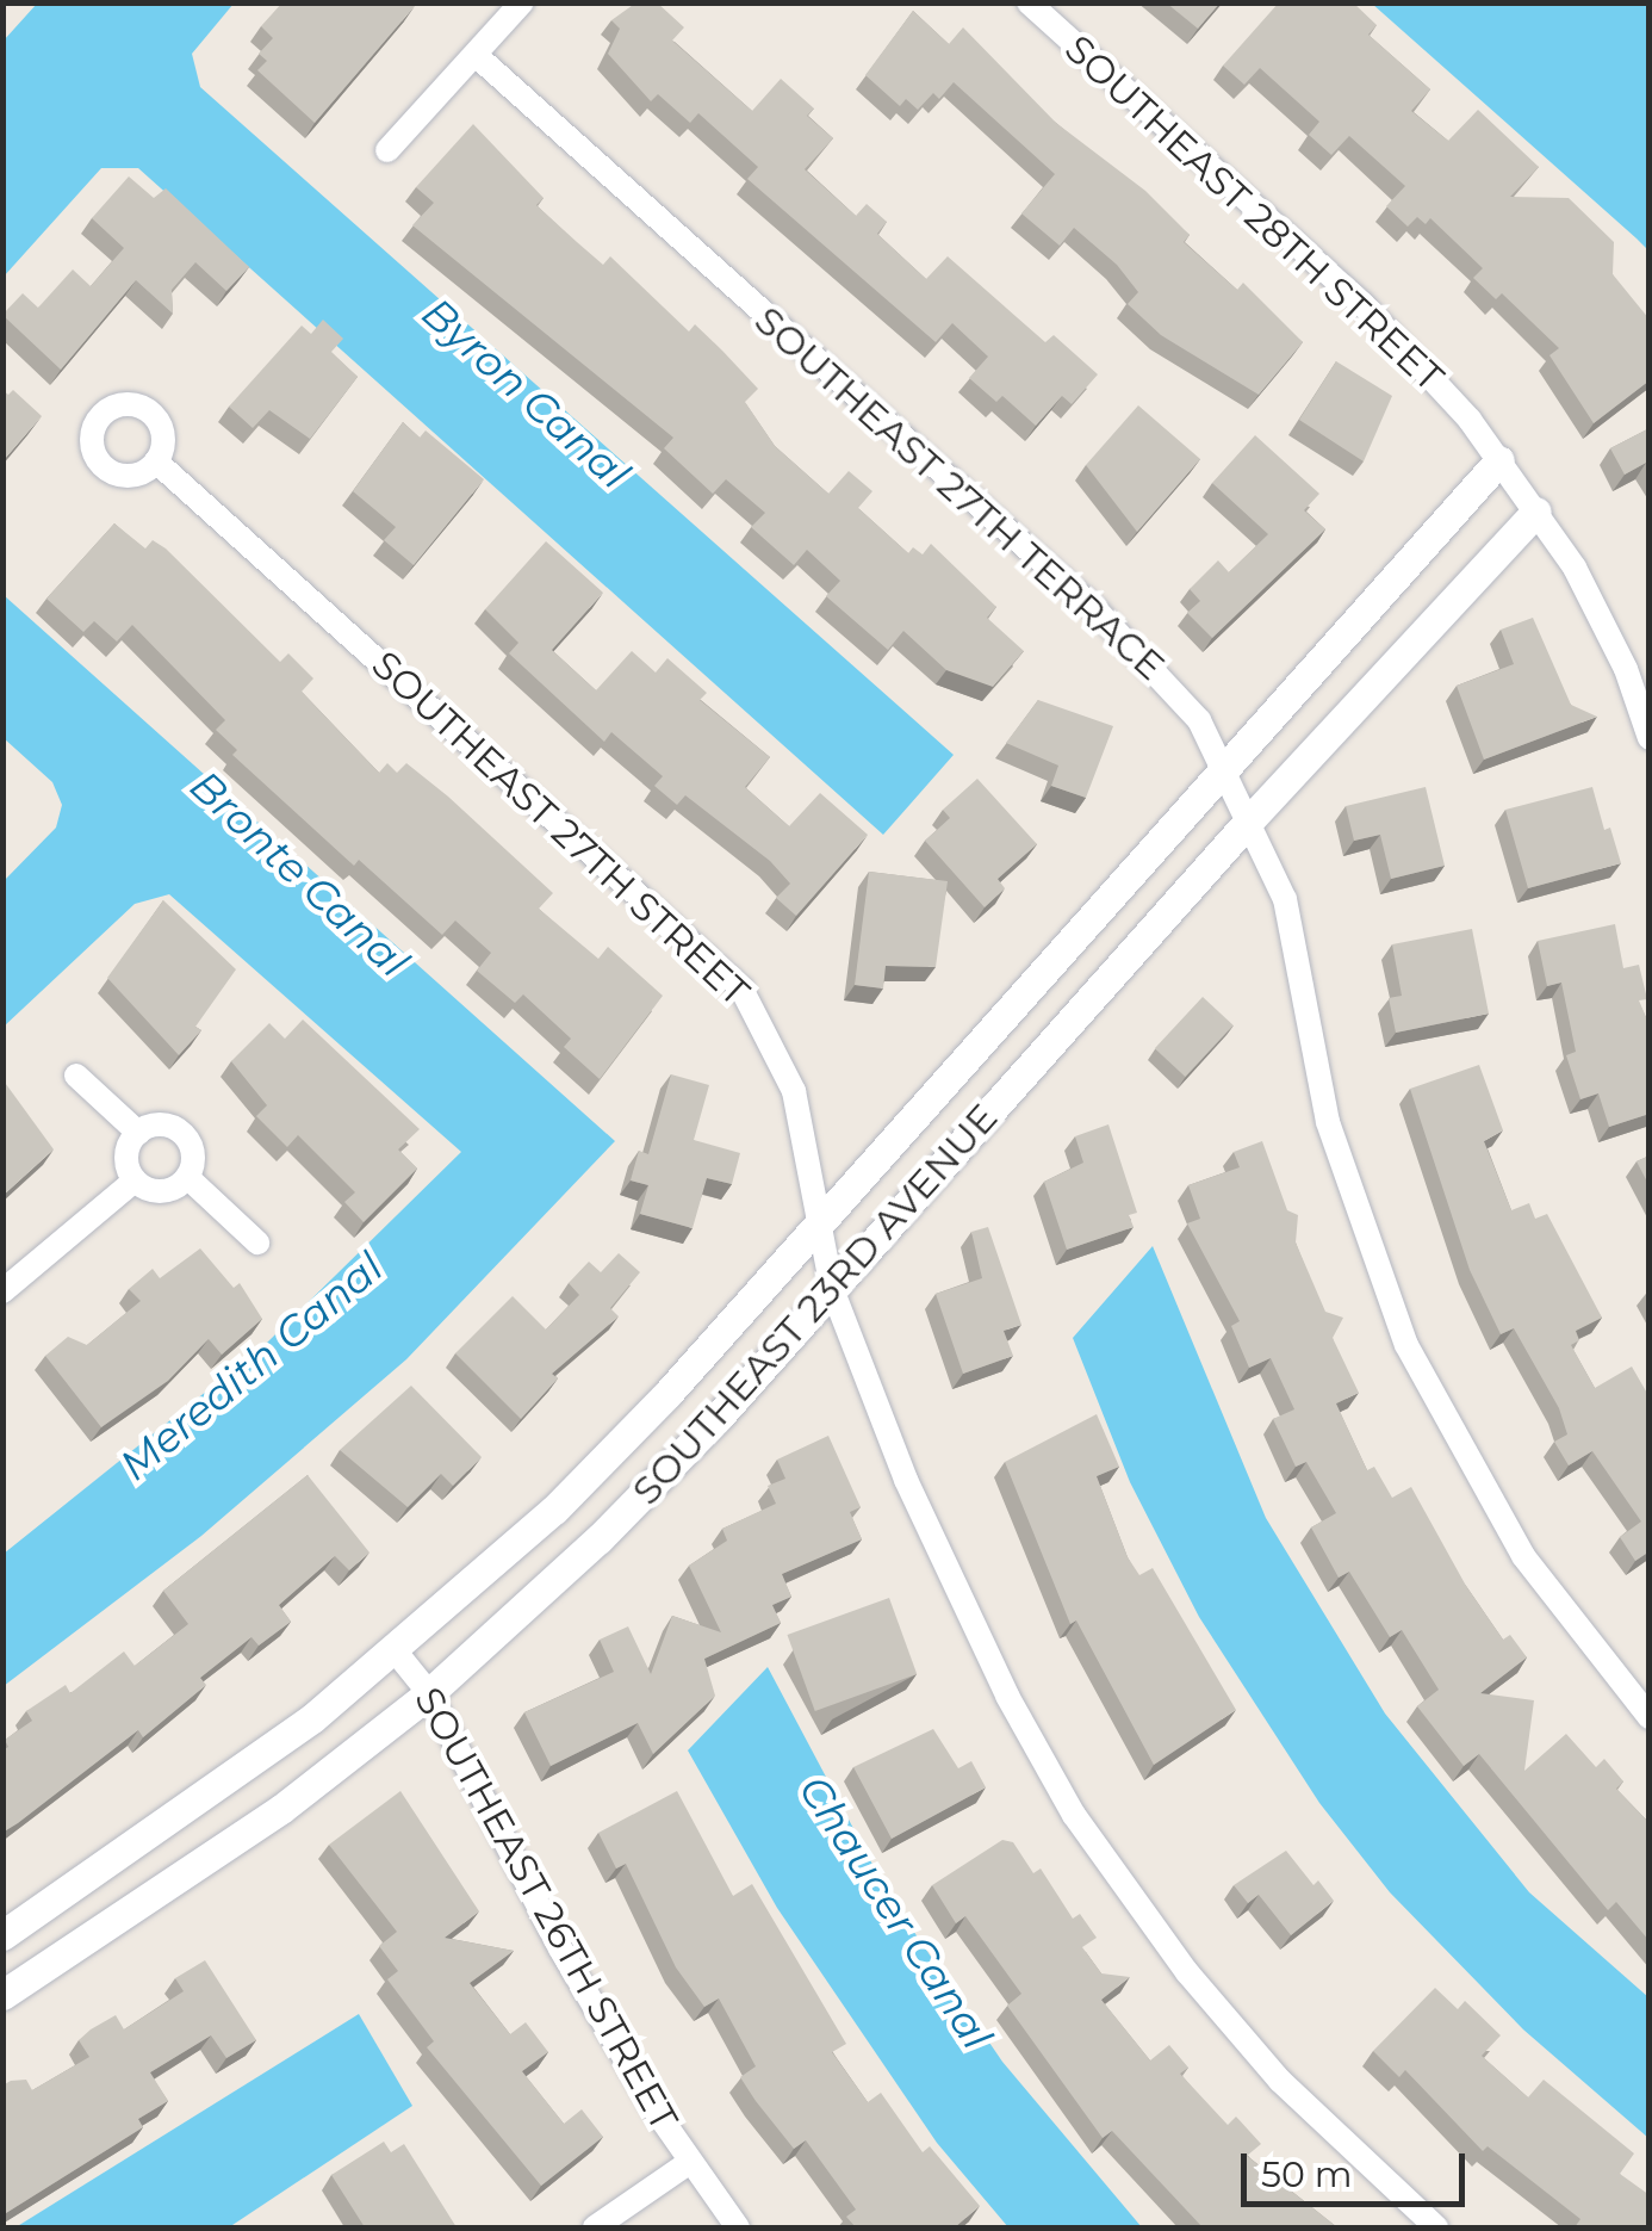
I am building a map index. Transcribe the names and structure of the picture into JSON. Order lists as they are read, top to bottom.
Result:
{
  "streets": {
    "street": [
      "SOUTHEAST 28TH STREET",
      "SOUTHEAST 27TH TERRACE",
      "SOUTHEAST 27TH STREET",
      "SOUTHEAST 23RD AVENUE",
      "SOUTHEAST 26TH STREET"
    ]
  },
  "crossings": [
    ["SOUTHEAST 28TH STREET", "SOUTHEAST 23RD AVENUE"],
    ["SOUTHEAST 27TH TERRACE", "SOUTHEAST 23RD AVENUE"],
    ["SOUTHEAST 27TH STREET", "SOUTHEAST 23RD AVENUE"],
    ["SOUTHEAST 23RD AVENUE", "SOUTHEAST 26TH STREET"]
  ],
  "water": [
    "Byron Canal",
    "Bronte Canal",
    "Meredith Canal",
    "Chaucer Canal"
  ],
  "scale_bar": "50 m"
}
